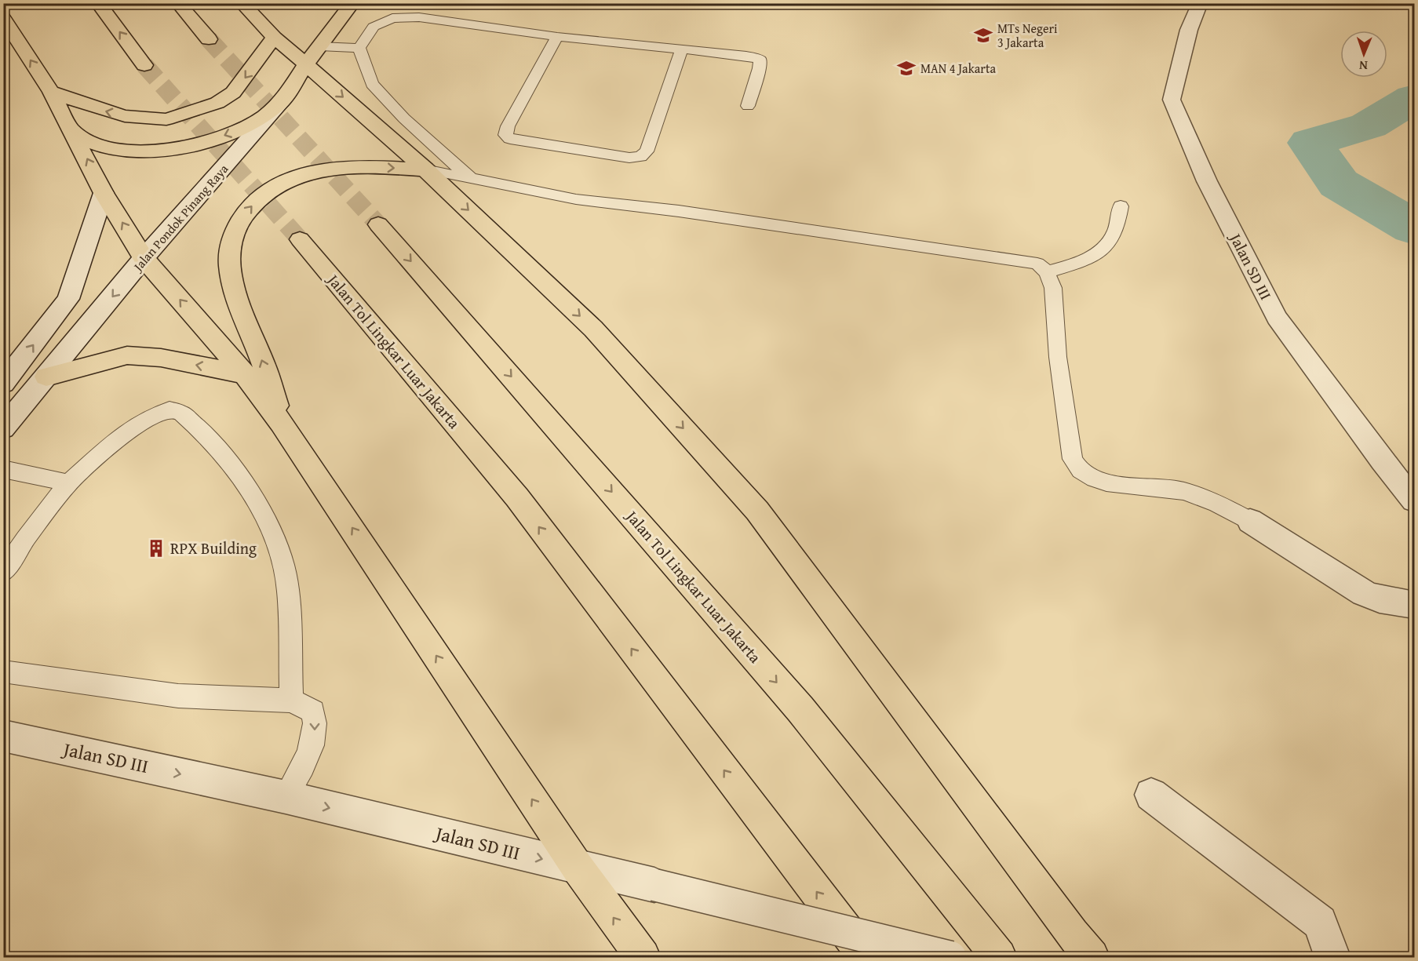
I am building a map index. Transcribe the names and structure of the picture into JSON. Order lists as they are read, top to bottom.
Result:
{
  "streets": {
    "highway": ["Jalan Pondok Pinang Raya", "Jalan Tol Lingkar Luar Jakarta"],
    "street": ["Jalan SD III"]
  },
  "one_way": ["Jalan SD III"],
  "places": {
    "school or university": ["MTs Negeri 3 Jakarta", "MAN 4 Jakarta"],
    "building": ["RPX Building"]
  },
  "north": "bottom"
}
